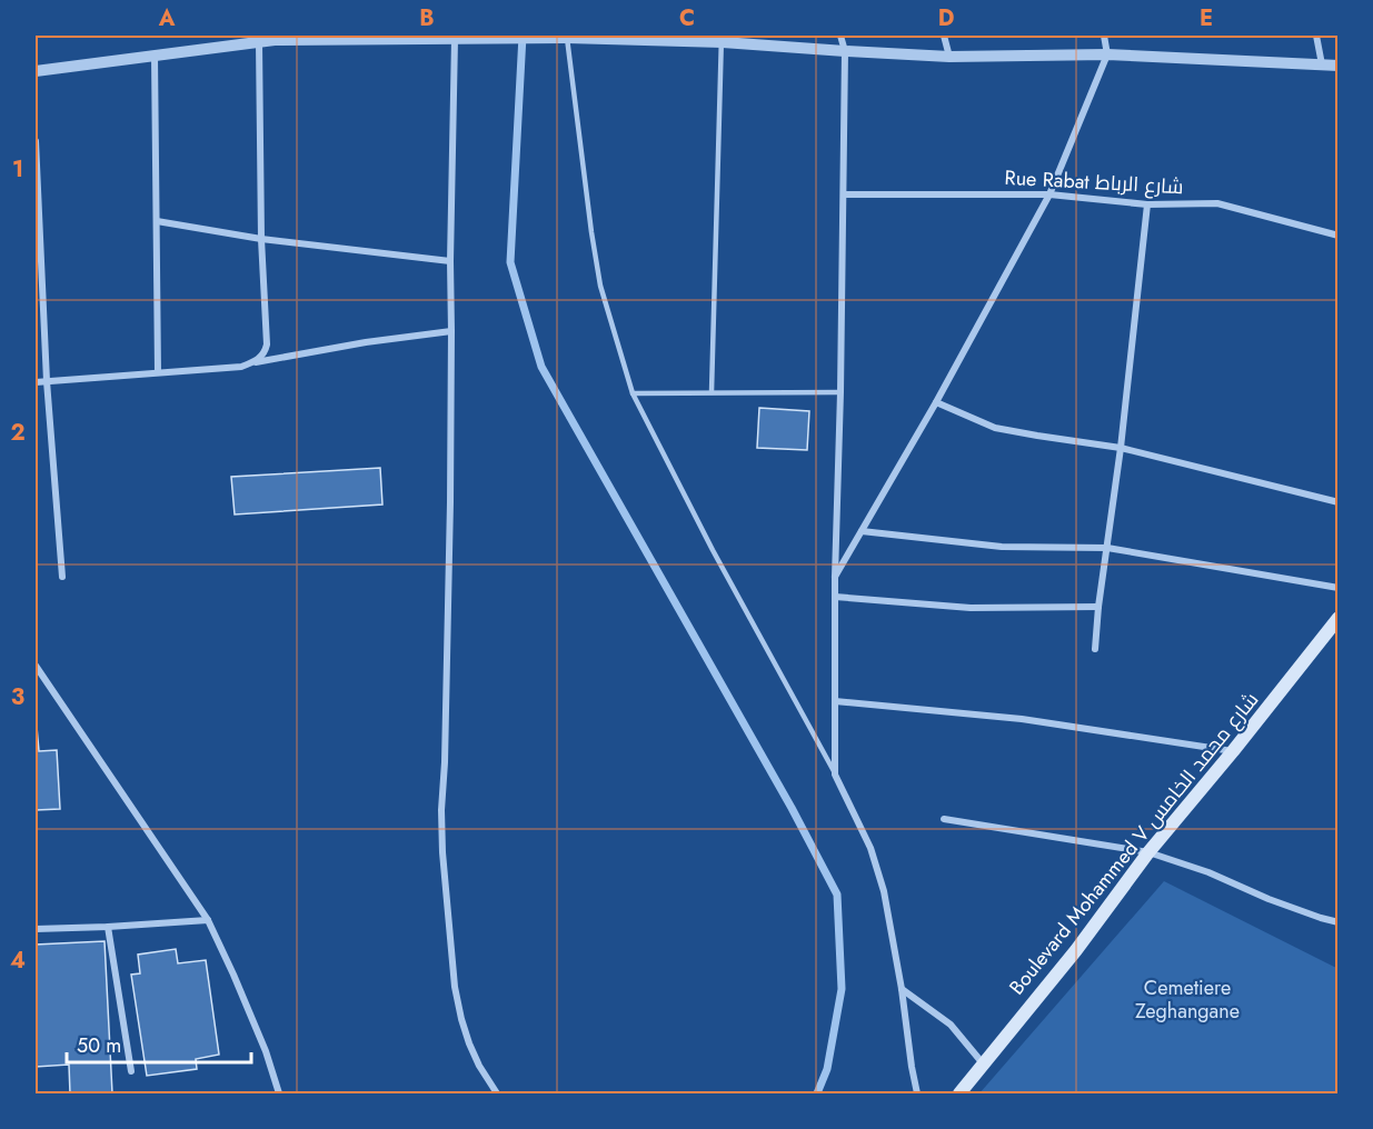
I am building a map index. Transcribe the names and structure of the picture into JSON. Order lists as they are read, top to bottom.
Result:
{
  "streets": {
    "main road": ["Boulevard Mohammed V شارع محمد الخامس"],
    "street": ["Rue Rabat شارع الرباط"]
  },
  "parks": ["Cemetiere Zeghangane"],
  "scale_bar": "50 m",
  "grid": {
    "columns": [
      "A",
      "B",
      "C",
      "D",
      "E"
    ],
    "rows": [
      "1",
      "2",
      "3",
      "4"
    ]
  }
}
